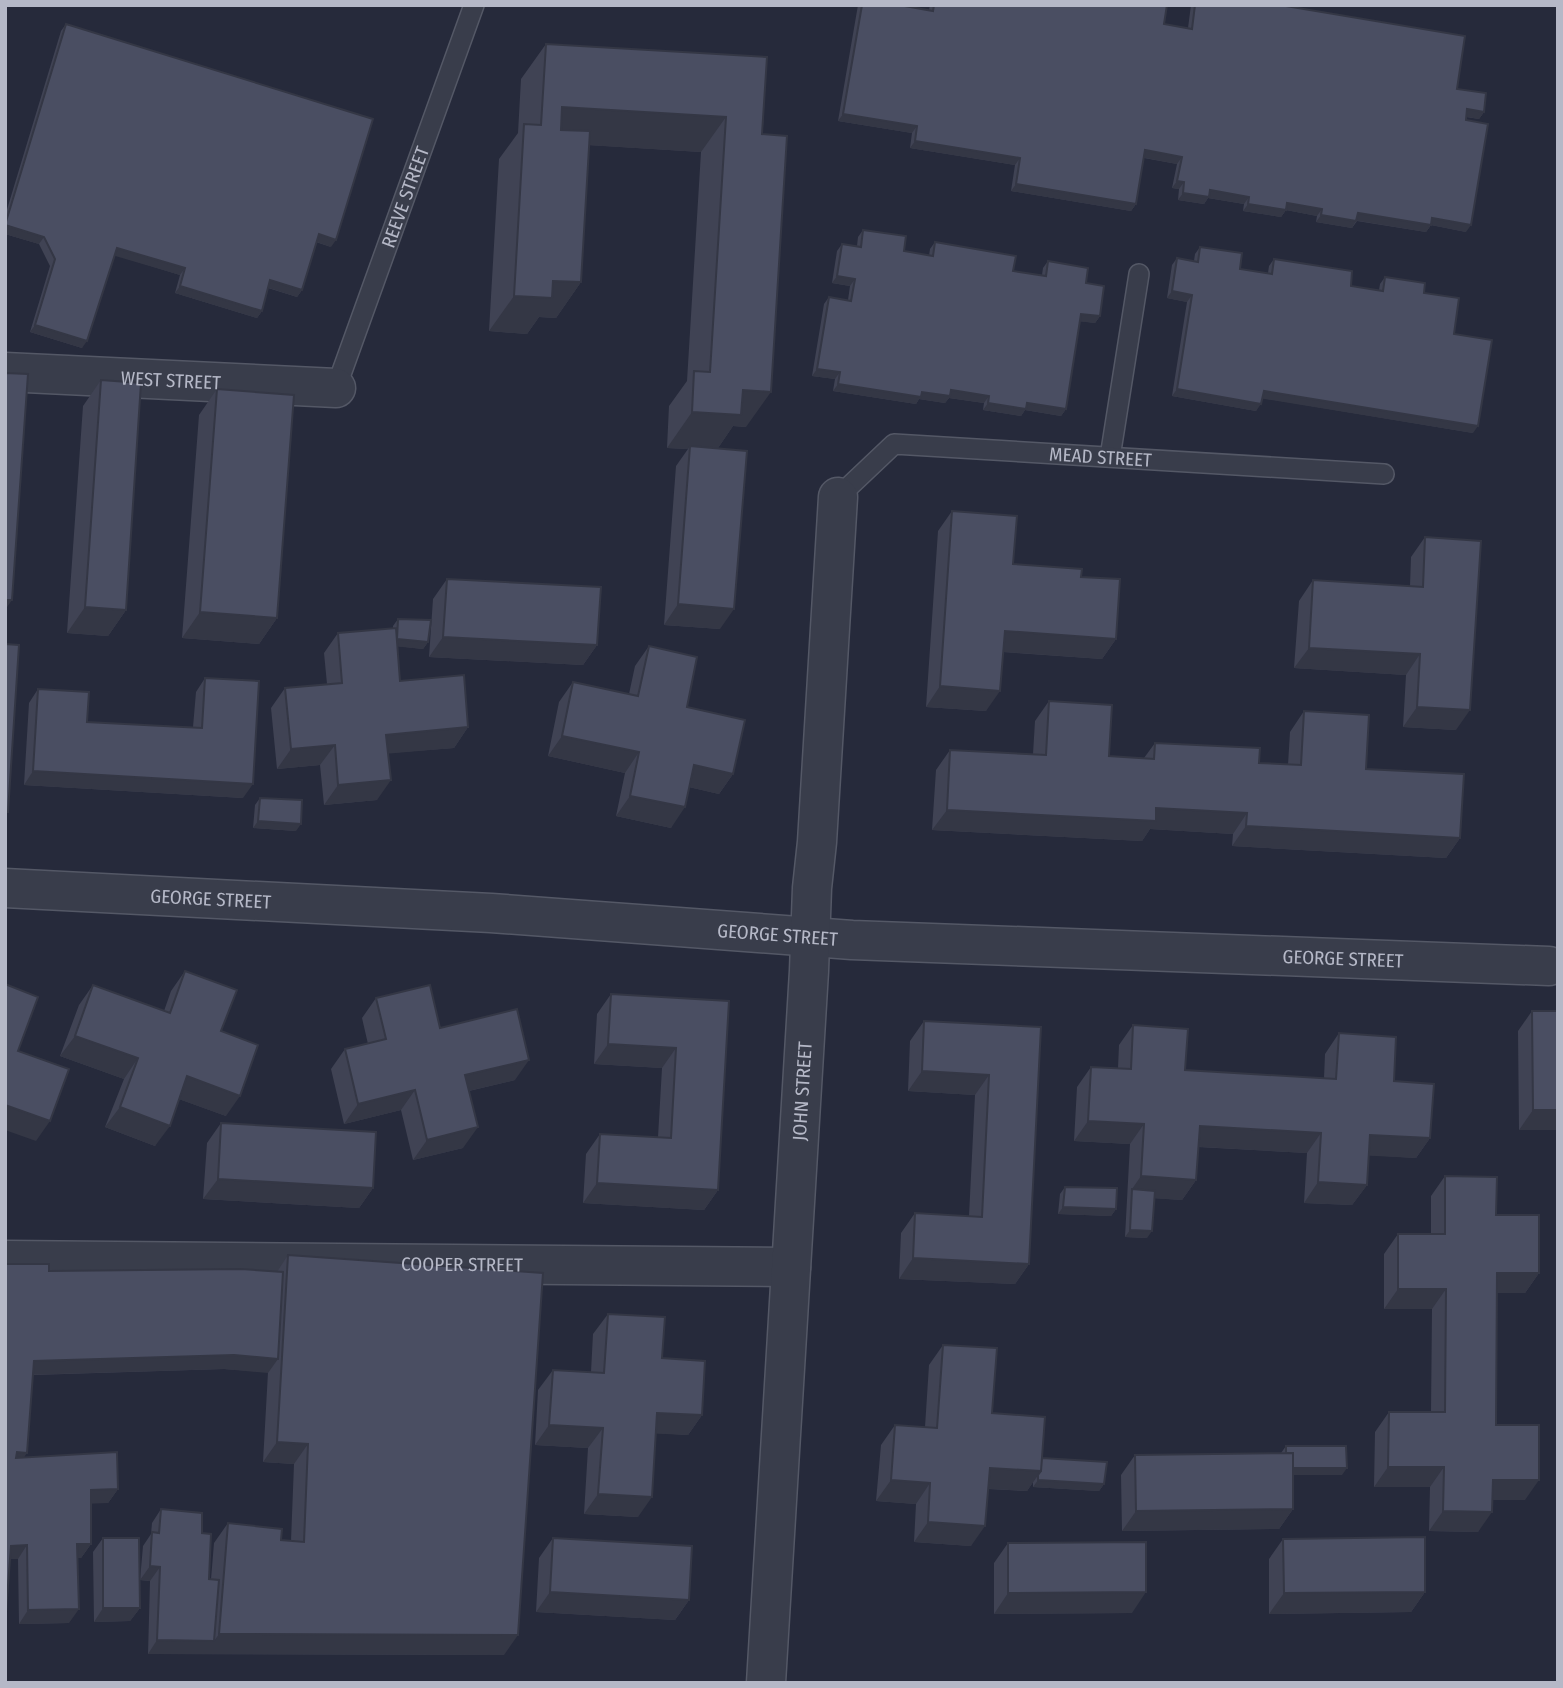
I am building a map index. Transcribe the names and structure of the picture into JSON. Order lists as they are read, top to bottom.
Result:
{
  "streets": {
    "street": [
      "WEST STREET",
      "GEORGE STREET",
      "JOHN STREET",
      "COOPER STREET"
    ],
    "lane": ["REEVE STREET", "MEAD STREET"]
  },
  "crossings": [
    ["REEVE STREET", "WEST STREET"],
    ["MEAD STREET", "JOHN STREET"],
    ["GEORGE STREET", "JOHN STREET"],
    ["JOHN STREET", "COOPER STREET"]
  ]
}
